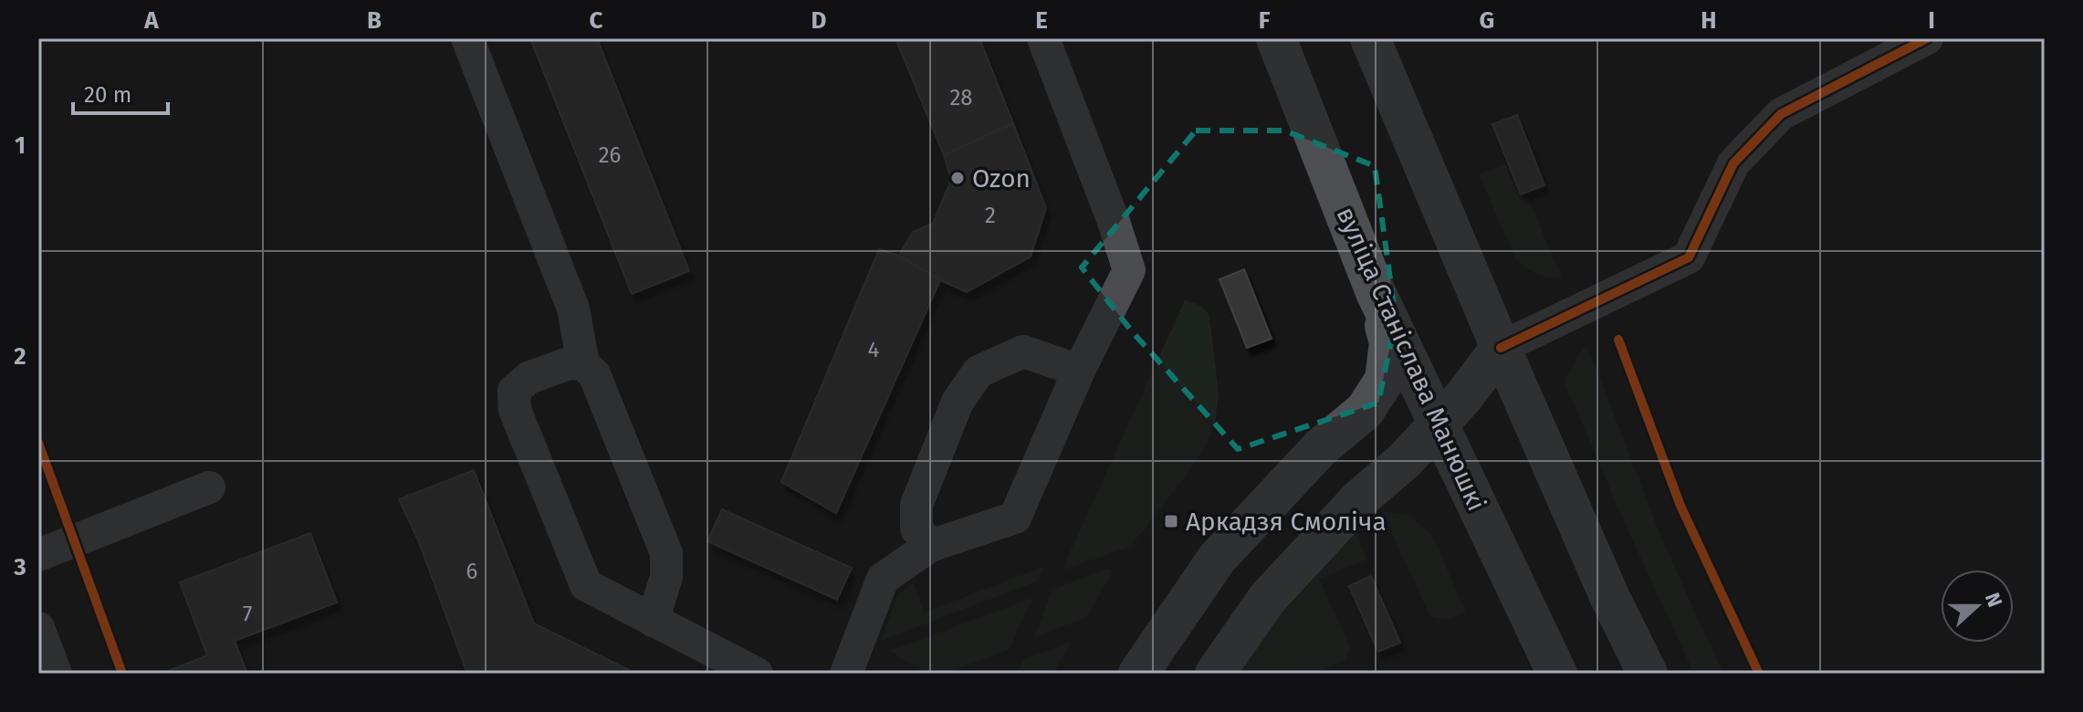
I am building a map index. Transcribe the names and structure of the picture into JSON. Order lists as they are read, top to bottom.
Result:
{
  "streets": {
    "main road": ["вуліца Станіслава Манюшкі"]
  },
  "places": {
    "other": ["Ozon"],
    "transit": ["Аркадзя Смоліча"]
  },
  "house_numbers": [
    "28",
    "26",
    "2",
    "4",
    "6",
    "7"
  ],
  "scale_bar": "20 m",
  "north": "right",
  "grid": {
    "columns": [
      "A",
      "B",
      "C",
      "D",
      "E",
      "F",
      "G",
      "H",
      "I"
    ],
    "rows": ["1", "2", "3"]
  }
}
